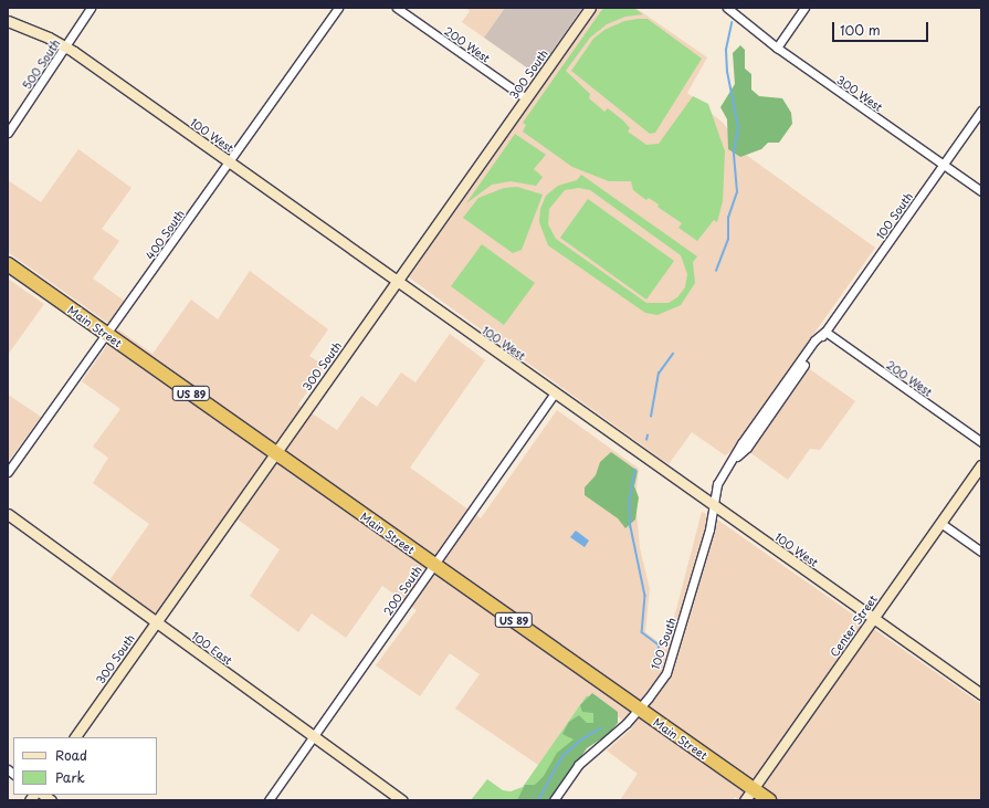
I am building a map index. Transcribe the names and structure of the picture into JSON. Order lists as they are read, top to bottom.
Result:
{
  "streets": {
    "highway": ["Main Street", "US 89"],
    "street": [
      "200 West",
      "500 South",
      "300 South",
      "300 West",
      "100 West",
      "100 South",
      "400 South",
      "200 South",
      "Center Street",
      "100 East"
    ]
  },
  "crossings": [
    ["200 West", "300 South"],
    ["200 West", "100 South"],
    ["500 South", "100 West"],
    ["300 South", "100 West"],
    ["300 South", "Main Street"],
    ["300 South", "100 East"],
    ["300 West", "100 South"],
    ["100 West", "100 South"],
    ["100 West", "400 South"],
    ["100 West", "200 South"],
    ["100 West", "Center Street"],
    ["100 South", "Main Street"],
    ["400 South", "Main Street"],
    ["Main Street", "200 South"],
    ["Main Street", "Center Street"],
    ["200 South", "100 East"]
  ],
  "legend": ["Road", "Park"],
  "scale_bar": "100 m"
}
